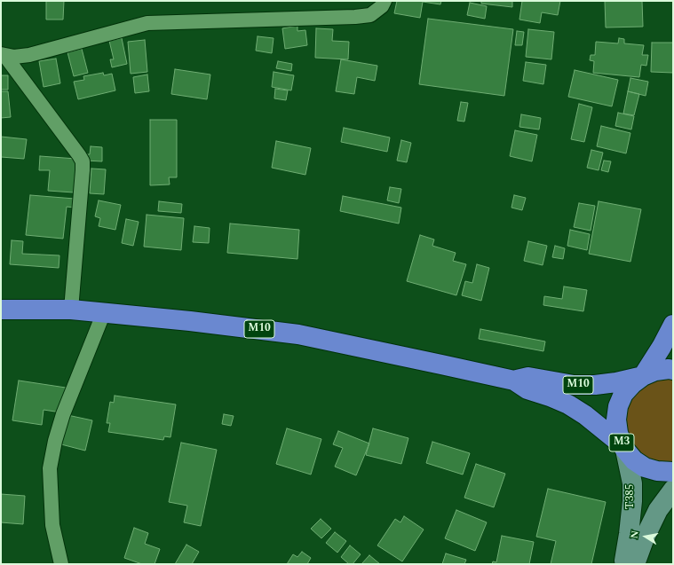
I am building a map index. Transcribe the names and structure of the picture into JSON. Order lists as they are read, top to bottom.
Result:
{
  "streets": {
    "highway": ["M10", "M3"],
    "street": ["T385"]
  },
  "crossings": [
    ["M10", "M3"],
    ["M10", "T385"],
    ["M3", "T385"]
  ],
  "north": "left"
}
